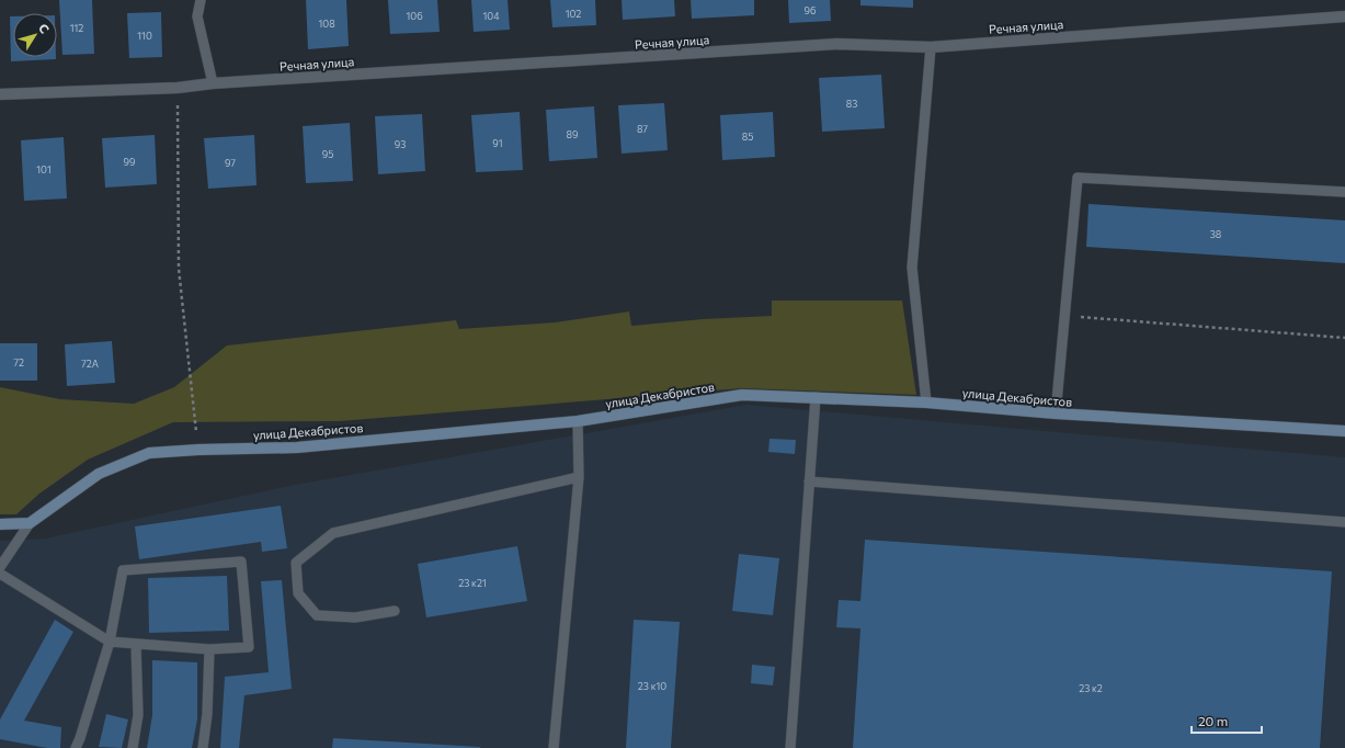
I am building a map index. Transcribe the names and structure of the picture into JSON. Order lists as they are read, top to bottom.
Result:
{
  "streets": {
    "street": ["Речная улица", "улица Декабристов"]
  },
  "house_numbers": [
    "96",
    "102",
    "106",
    "104",
    "108",
    "112",
    "110",
    "83",
    "87",
    "89",
    "85",
    "91",
    "93",
    "95",
    "99",
    "97",
    "101",
    "38",
    "72",
    "72А",
    "23 к21",
    "23 к10",
    "23 к2"
  ],
  "scale_bar": "20 m",
  "north": "top right"
}
